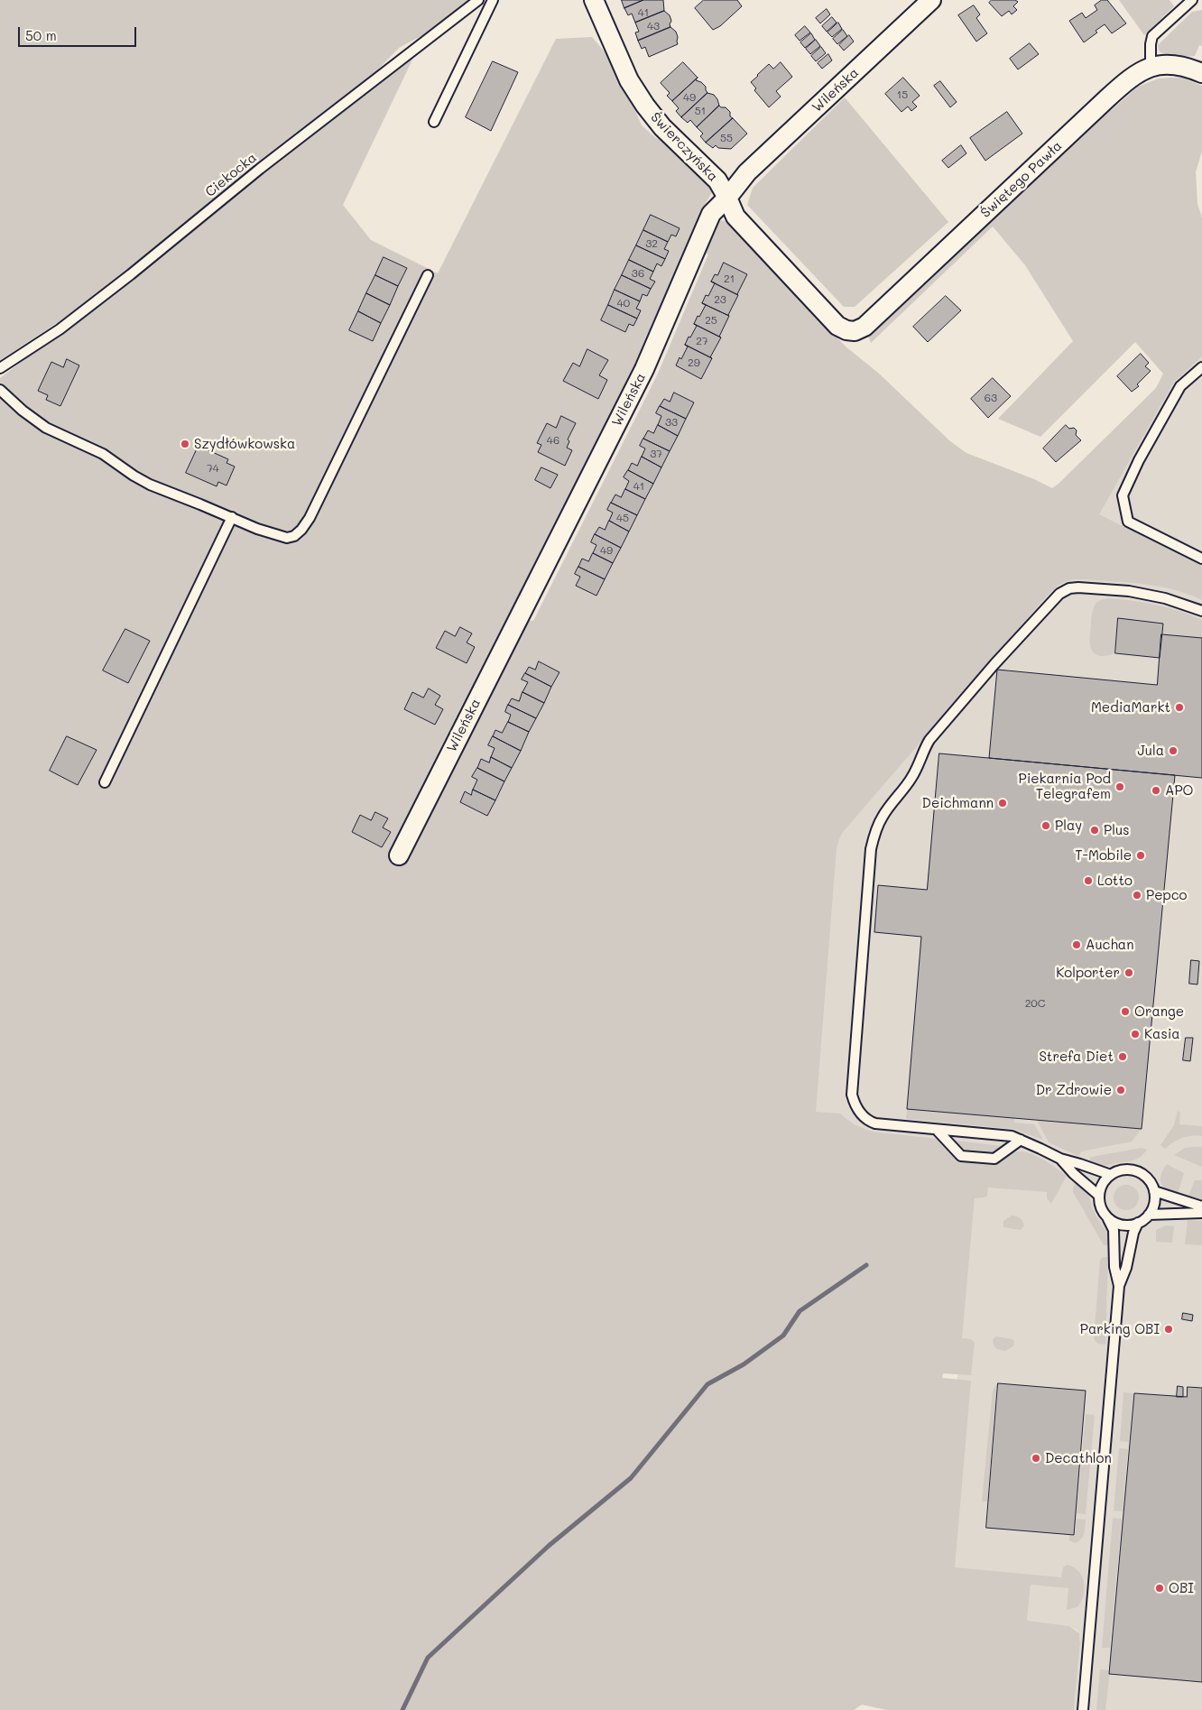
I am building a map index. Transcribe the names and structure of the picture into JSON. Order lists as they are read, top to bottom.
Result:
{
  "streets": {
    "street": ["Wileńska", "Świerczyńska", "Świętego Pawła"],
    "lane": ["Ciekocka"]
  },
  "crossings": [
    ["Wileńska", "Świerczyńska"],
    ["Świerczyńska", "Świętego Pawła"]
  ],
  "places": [
    "Szydłówkowska",
    "MediaMarkt",
    "Jula",
    "Piekarnia Pod Telegrafem",
    "APO",
    "Deichmann",
    "Play",
    "Plus",
    "T-Mobile",
    "Lotto",
    "Pepco",
    "Auchan",
    "Kolporter",
    "Orange",
    "Kasia",
    "Strefa Diet",
    "Dr Zdrowie",
    "Parking OBI",
    "Decathlon",
    "OBI"
  ],
  "house_numbers": [
    "41",
    "43",
    "15",
    "49",
    "51",
    "55",
    "32",
    "36",
    "21",
    "23",
    "40",
    "25",
    "27",
    "29",
    "63",
    "33",
    "46",
    "37",
    "74",
    "41",
    "45",
    "49",
    "20C"
  ],
  "scale_bar": "50 m"
}
